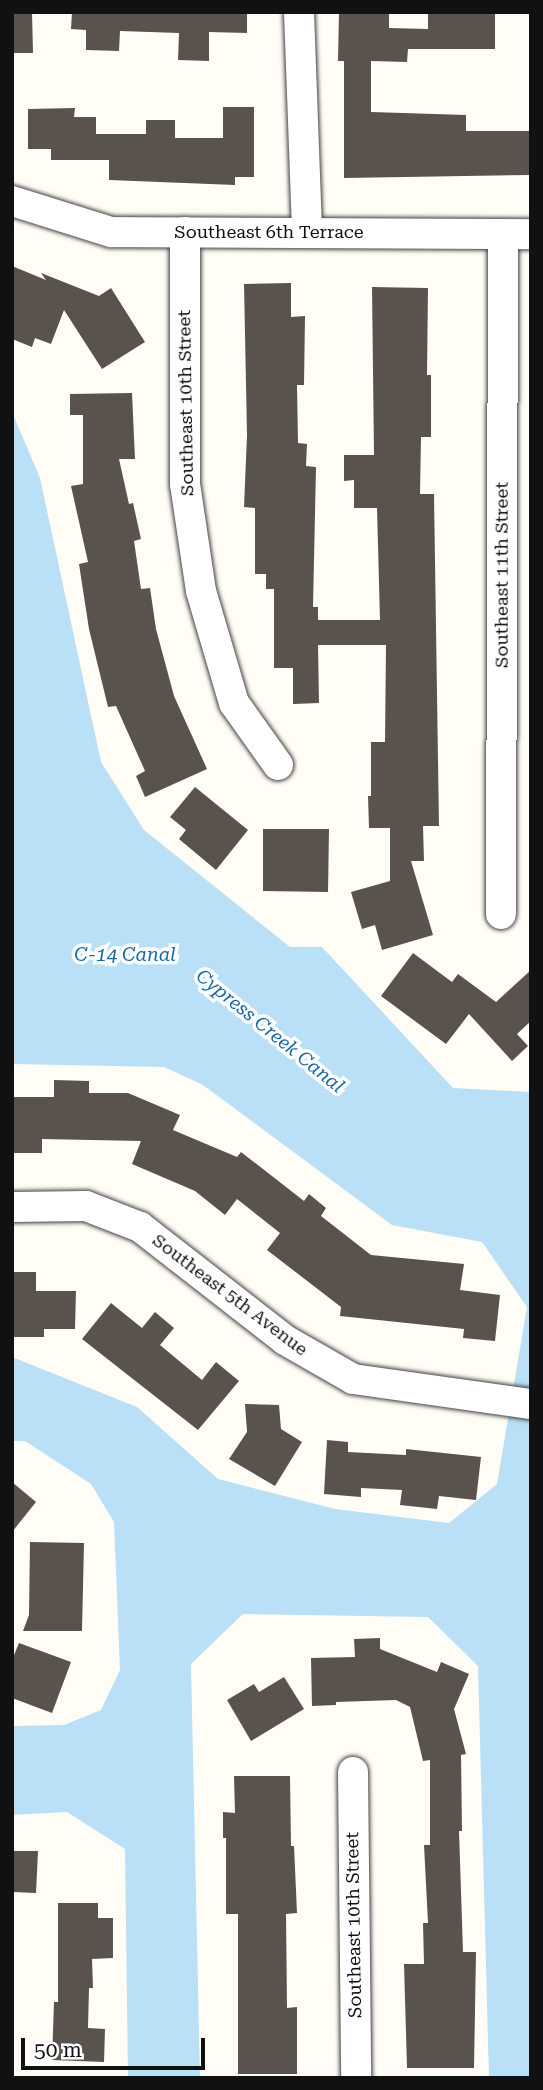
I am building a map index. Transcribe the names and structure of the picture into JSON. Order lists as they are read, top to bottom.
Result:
{
  "streets": {
    "street": [
      "Southeast 6th Terrace",
      "Southeast 10th Street",
      "Southeast 11th Street",
      "Southeast 5th Avenue"
    ]
  },
  "crossings": [
    ["Southeast 6th Terrace", "Southeast 10th Street"],
    ["Southeast 6th Terrace", "Southeast 11th Street"]
  ],
  "water": ["C-14 Canal", "Cypress Creek Canal"],
  "scale_bar": "50 m"
}
